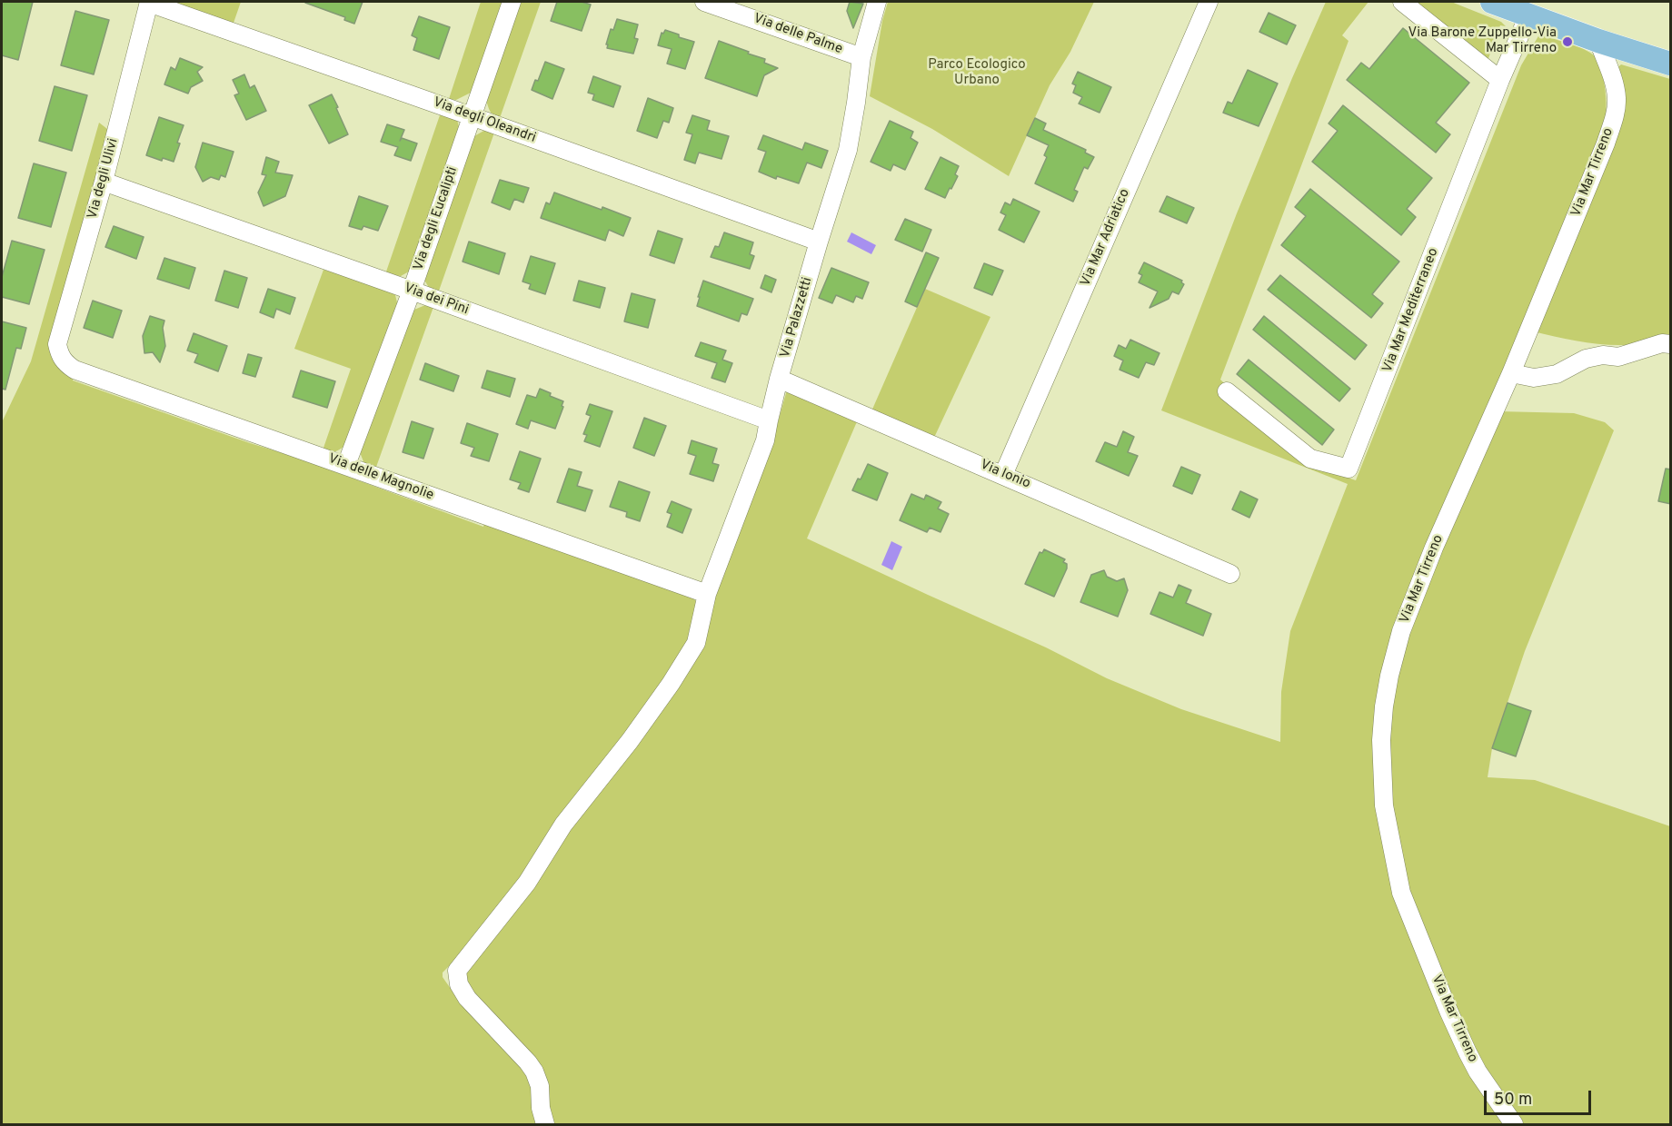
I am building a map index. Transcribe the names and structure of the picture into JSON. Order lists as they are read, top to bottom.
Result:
{
  "streets": {
    "street": [
      "Via delle Palme",
      "Via degli Oleandri",
      "Via Mar Tirreno",
      "Via degli Ulivi",
      "Via degli Eucalipti",
      "Via Mar Adriatico",
      "Via dei Pini",
      "Via Mar Mediterraneo",
      "Via Palazzetti",
      "Via Ionio",
      "Via delle Magnolie"
    ]
  },
  "crossings": [
    ["Via delle Palme", "Via Palazzetti"],
    ["Via degli Oleandri", "Via degli Ulivi"],
    ["Via degli Oleandri", "Via degli Eucalipti"],
    ["Via degli Oleandri", "Via Palazzetti"],
    ["Via degli Ulivi", "Via dei Pini"],
    ["Via degli Ulivi", "Via delle Magnolie"],
    ["Via degli Eucalipti", "Via dei Pini"],
    ["Via degli Eucalipti", "Via delle Magnolie"],
    ["Via Mar Adriatico", "Via Ionio"],
    ["Via dei Pini", "Via Palazzetti"],
    ["Via Palazzetti", "Via Ionio"],
    ["Via Palazzetti", "Via delle Magnolie"]
  ],
  "parks": ["Parco Ecologico Urbano"],
  "places": ["Via Barone Zuppello-Via Mar Tirreno"],
  "scale_bar": "50 m"
}
